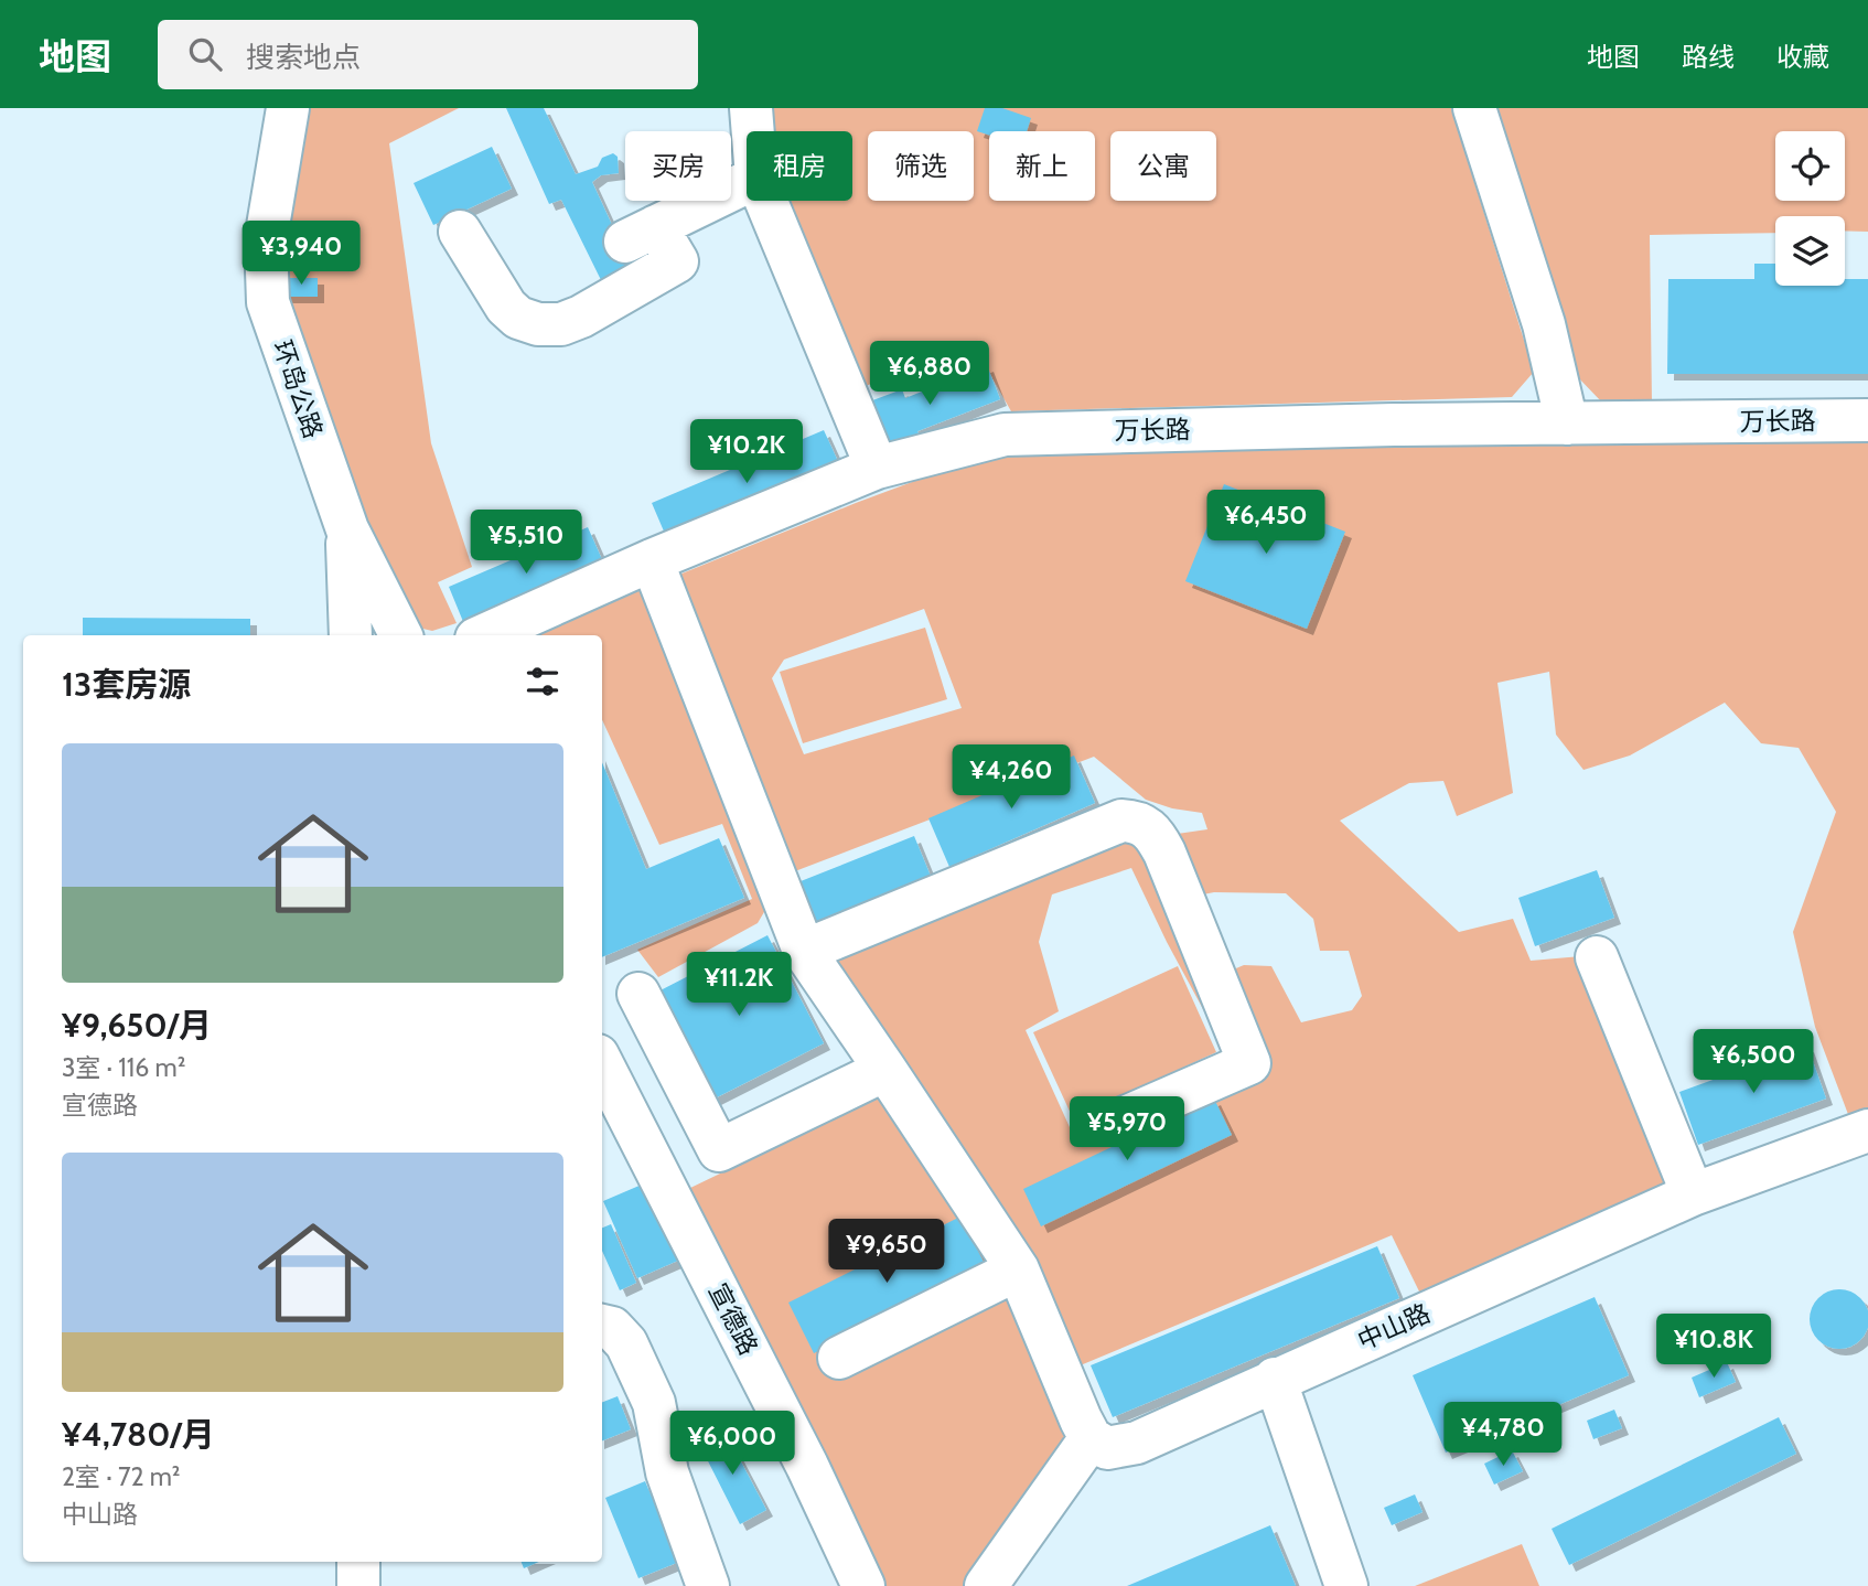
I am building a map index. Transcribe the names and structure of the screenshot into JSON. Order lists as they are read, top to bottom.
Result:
{
  "streets": {
    "street": [
      "环岛公路",
      "万长路",
      "宣德路",
      "中山路"
    ]
  },
  "page": {
    "header": "地图",
    "search": "搜索地点",
    "nav": ["地图", "路线", "收藏"],
    "chip": [
      "买房",
      "租房",
      "筛选",
      "新上",
      "公寓"
    ],
    "price": [
      "¥3,940",
      "¥6,880",
      "¥10.2K",
      "¥6,450",
      "¥5,510",
      "¥4,260",
      "¥11.2K",
      "¥6,500",
      "¥5,970",
      "¥9,650",
      "¥10.8K",
      "¥4,780",
      "¥6,000"
    ],
    "heading": "13套房源",
    "list": [
      {
        "name": "¥9,650/月",
        "note": "3室 · 116 m² · 宣德路"
      },
      {
        "name": "¥4,780/月",
        "note": "2室 · 72 m² · 中山路"
      }
    ]
  }
}
